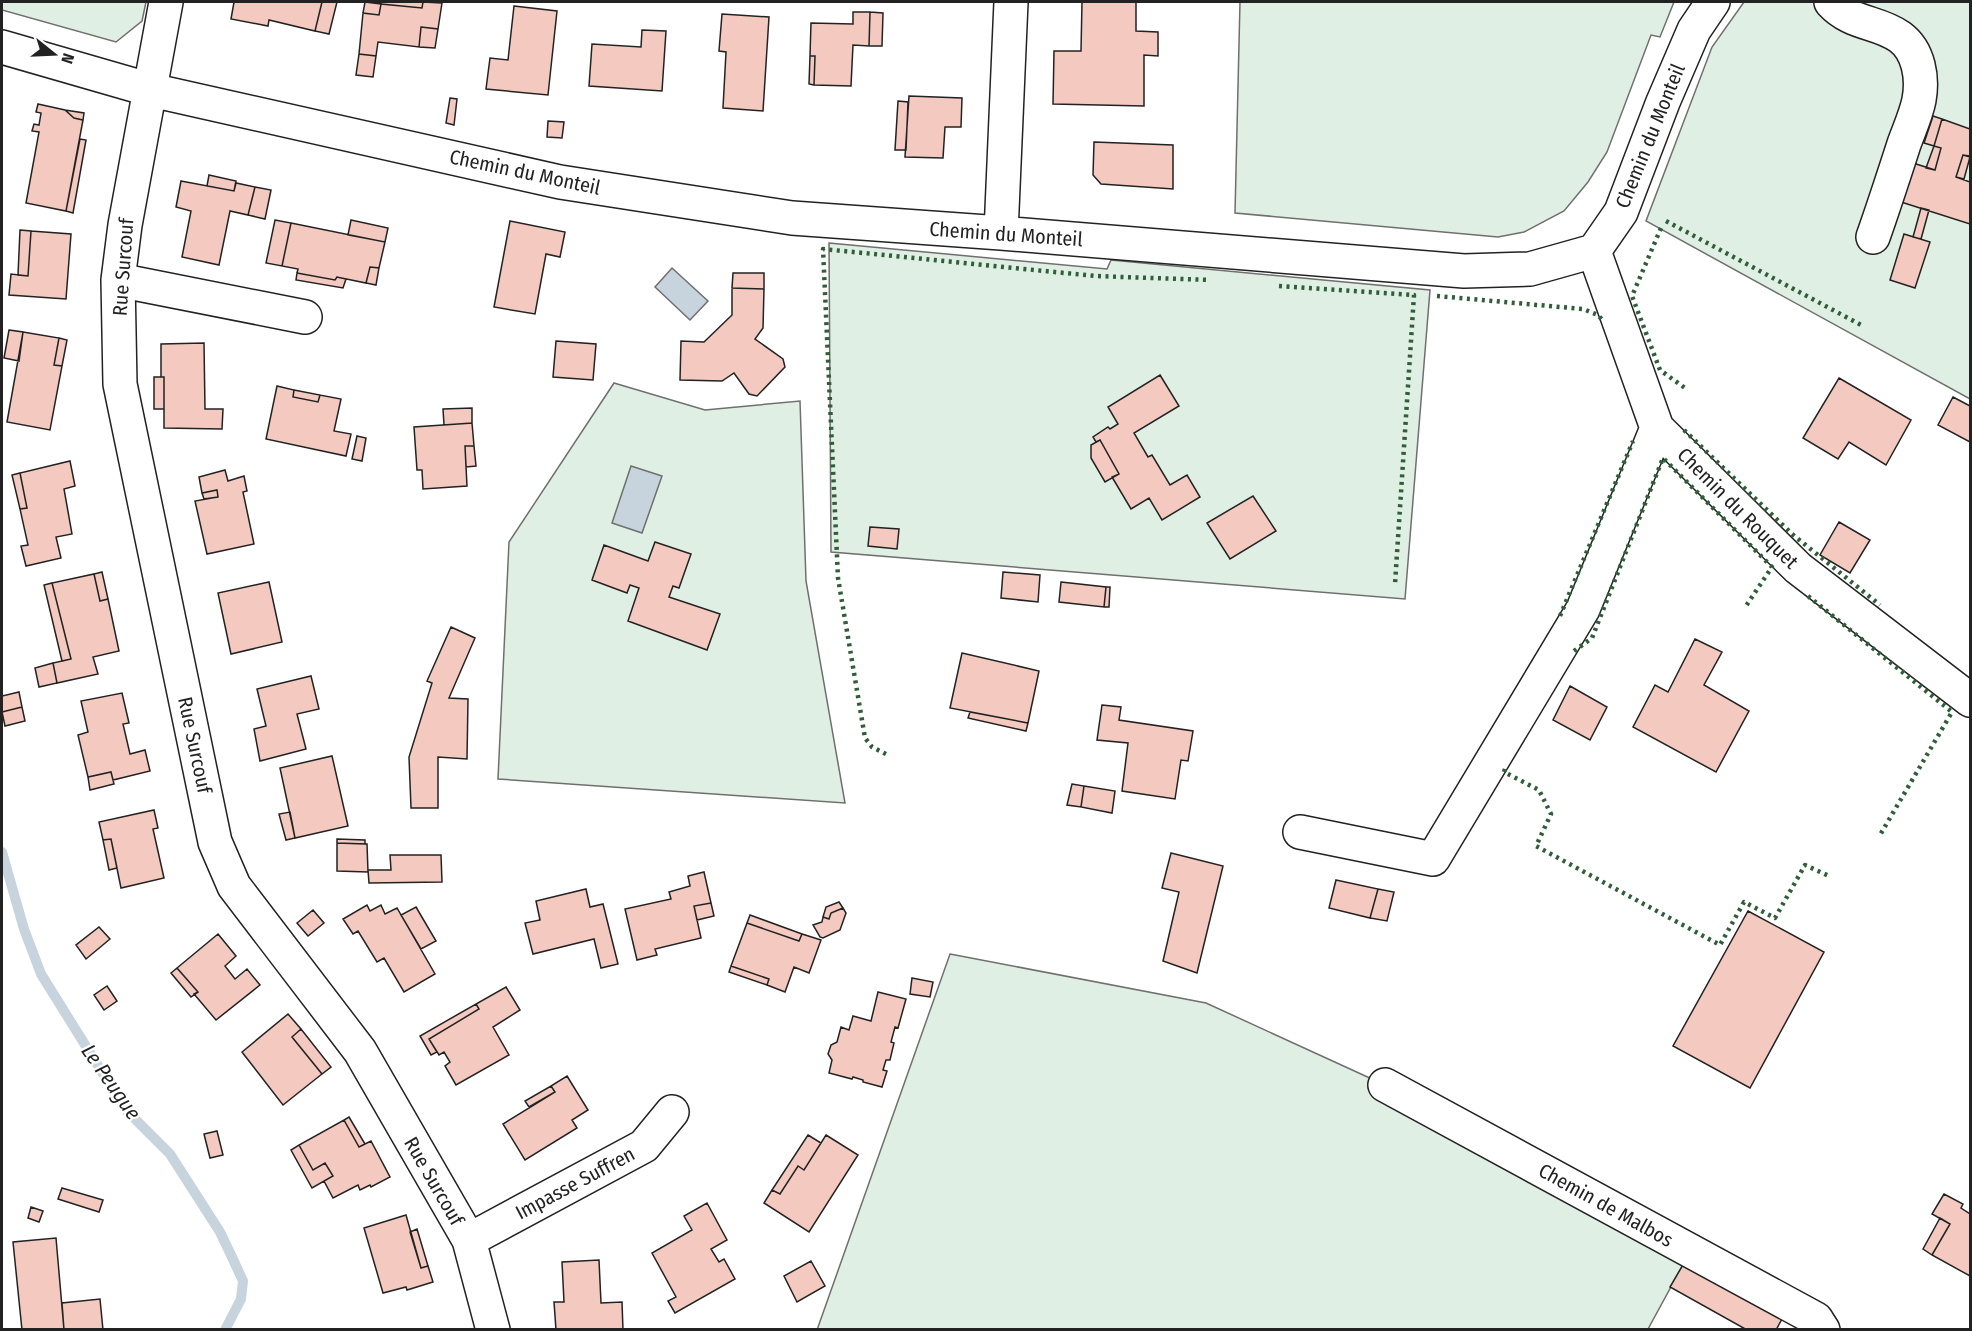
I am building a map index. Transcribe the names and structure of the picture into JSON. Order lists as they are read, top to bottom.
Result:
{
  "streets": {
    "street": [
      "Chemin du Monteil",
      "Rue Surcouf",
      "Chemin du Rouquet",
      "Impasse Suffren",
      "Chemin de Malbos"
    ]
  },
  "crossings": [
    ["Chemin du Monteil", "Rue Surcouf"],
    ["Chemin du Monteil", "Chemin du Rouquet"],
    ["Rue Surcouf", "Impasse Suffren"]
  ],
  "water": ["Le Peugue"],
  "north": "right"
}
